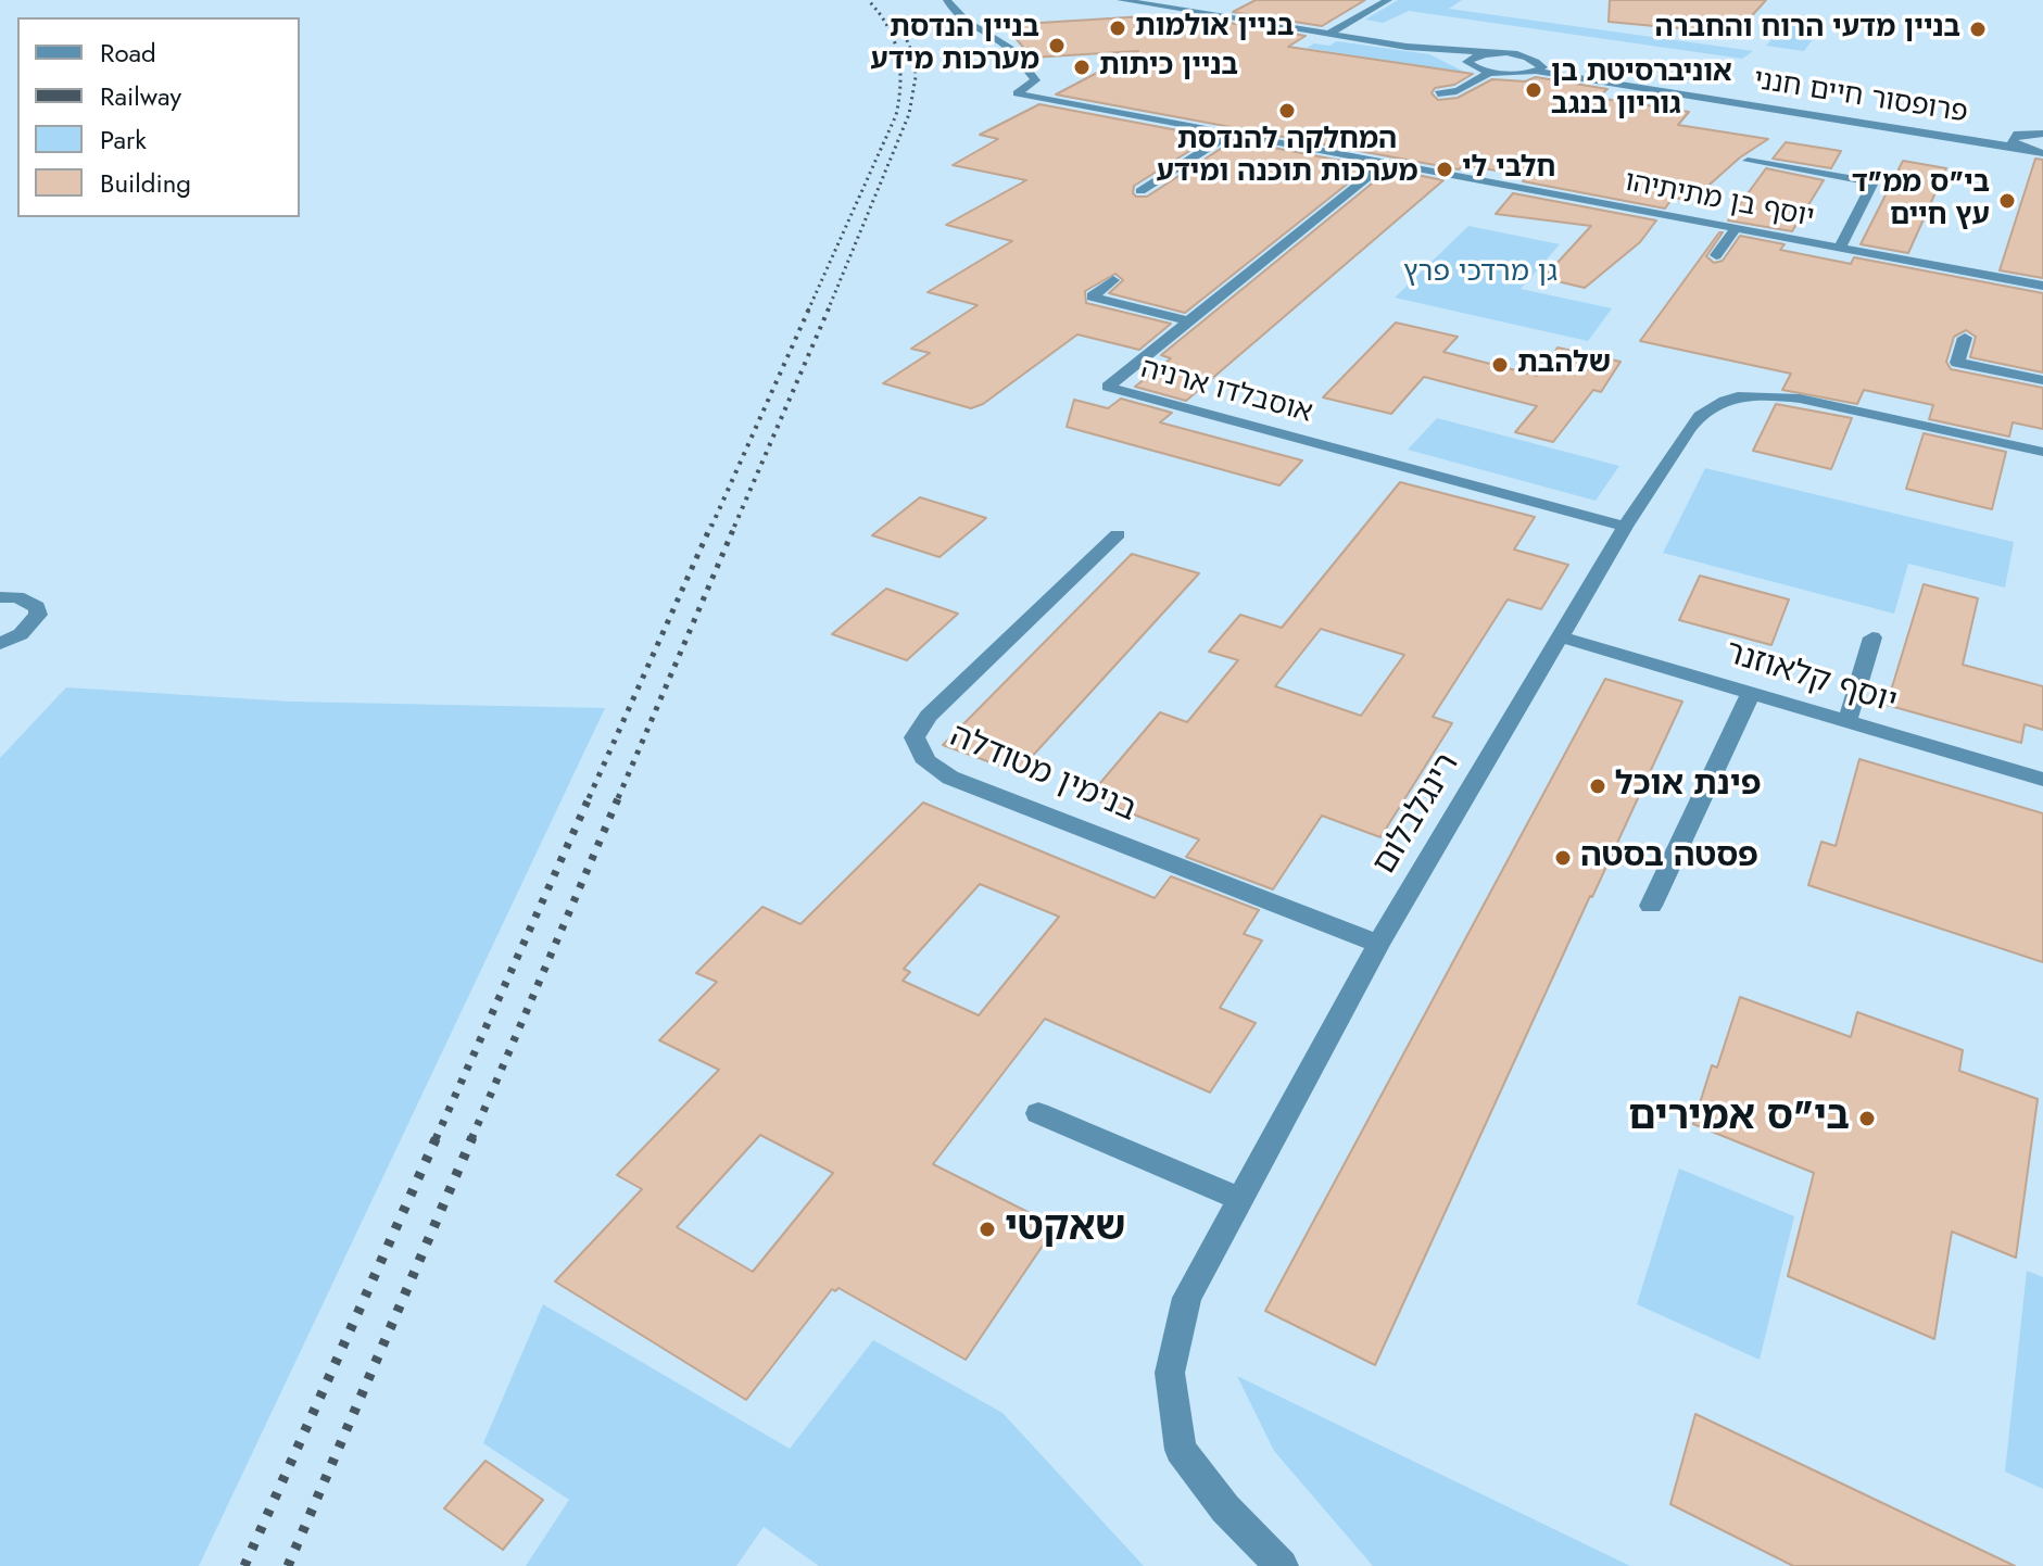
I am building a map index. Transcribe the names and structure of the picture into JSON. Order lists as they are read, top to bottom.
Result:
{
  "streets": {
    "street": [
      "פרופסור חיים חנני",
      "יוסף בן מתיתיהו",
      "אוסבלדו ארניה",
      "יוסף קלאוזנר",
      "בנימין מטודלה",
      "רינגלבלום"
    ]
  },
  "crossings": [
    ["יוסף בן מתיתיהו", "אוסבלדו ארניה"],
    ["אוסבלדו ארניה", "רינגלבלום"],
    ["יוסף קלאוזנר", "רינגלבלום"],
    ["בנימין מטודלה", "רינגלבלום"]
  ],
  "parks": ["גן מרדכי פרץ"],
  "places": [
    "בניין אולמות",
    "בניין מדעי הרוח והחברה",
    "בניין הנדסת מערכות מידע",
    "בניין כיתות",
    "אוניברסיטת בן גוריון בנגב",
    "המחלקה להנדסת מערכות תוכנה ומידע",
    "חלבי לי",
    "בי\"ס ממ\"ד עץ חיים",
    "שלהבת",
    "פינת אוכל",
    "פסטה בסטה",
    "בי\"ס אמירים",
    "שאקטי"
  ],
  "legend": [
    "Road",
    "Railway",
    "Park",
    "Building"
  ]
}
